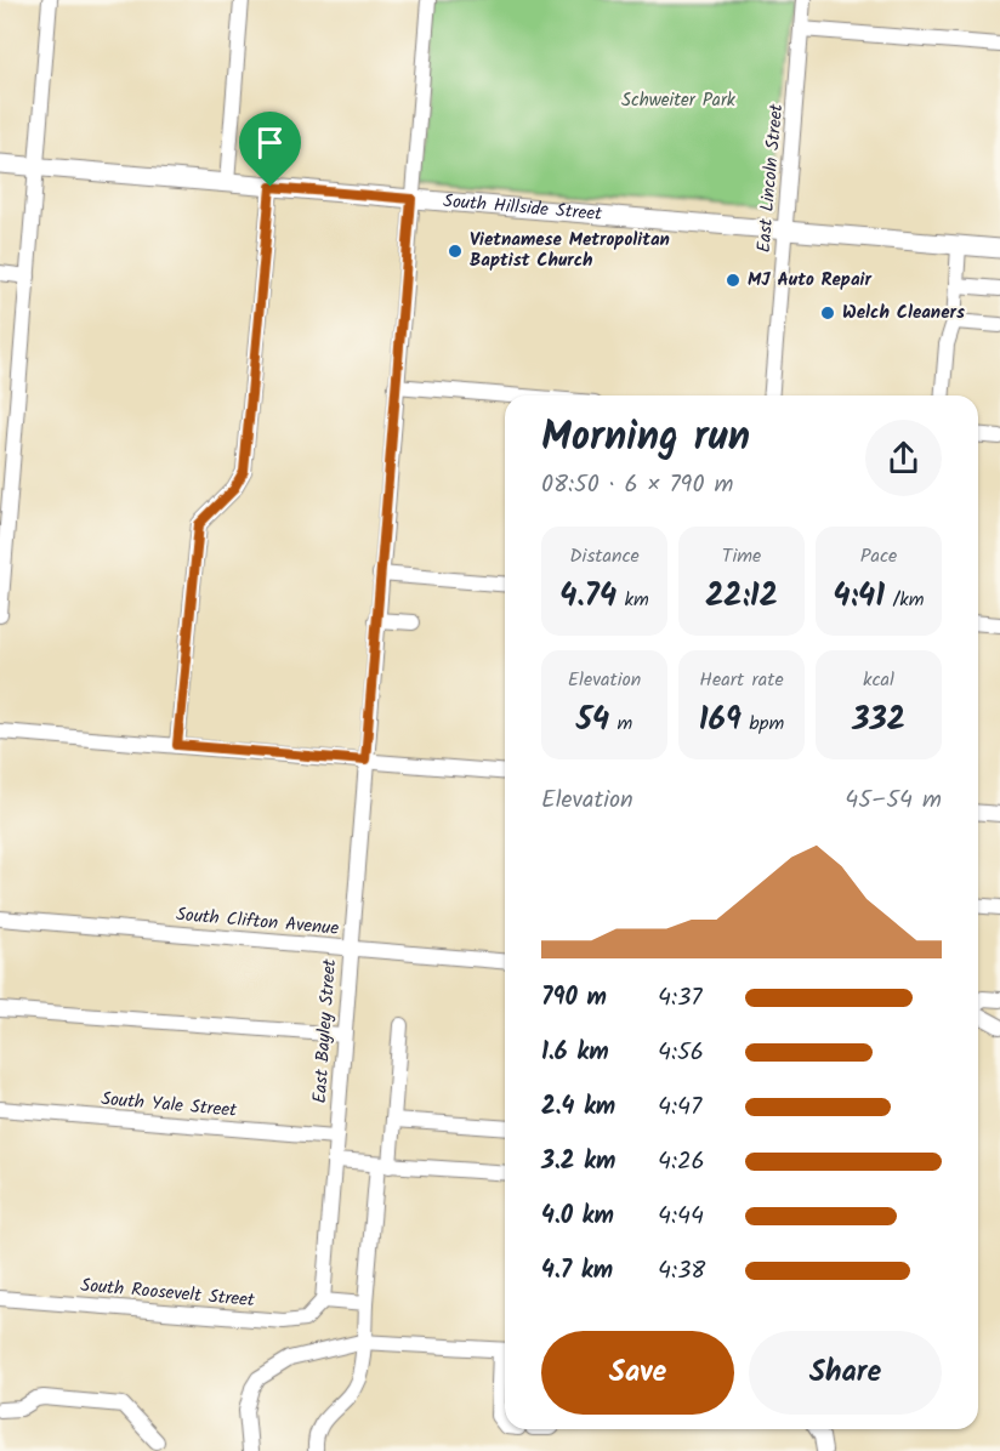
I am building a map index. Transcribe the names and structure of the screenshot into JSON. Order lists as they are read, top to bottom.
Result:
{
  "streets": {
    "main road": ["South Hillside Street"],
    "street": [
      "East Lincoln Street",
      "South Clifton Avenue",
      "East Bayley Street",
      "South Yale Street",
      "South Roosevelt Street"
    ]
  },
  "crossings": [
    ["East Lincoln Street", "South Hillside Street"],
    ["South Hillside Street", "East Bayley Street"],
    ["South Clifton Avenue", "East Bayley Street"],
    ["East Bayley Street", "South Yale Street"],
    ["East Bayley Street", "South Roosevelt Street"]
  ],
  "parks": ["Schweiter Park"],
  "places": ["Vietnamese Metropolitan Baptist Church", "MJ Auto Repair", "Welch Cleaners"],
  "page": {
    "heading": ["Morning run", "08:50 · 6 × 790 m"],
    "stats": [
      ["Distance", "4.74 km"],
      ["Time", "22:12"],
      ["Pace", "4:41 /km"],
      ["Elevation", "54 m"],
      ["Heart rate", "169 bpm"],
      ["kcal", "332"]
    ],
    "chart": ["Elevation", "45–54 m"],
    "list": [
      {
        "name": "790 m",
        "note": "4:37"
      },
      {
        "name": "1.6 km",
        "note": "4:56"
      },
      {
        "name": "2.4 km",
        "note": "4:47"
      },
      {
        "name": "3.2 km",
        "note": "4:26"
      },
      {
        "name": "4.0 km",
        "note": "4:44"
      },
      {
        "name": "4.7 km",
        "note": "4:38"
      }
    ],
    "buttons": ["Save", "Share"]
  }
}
